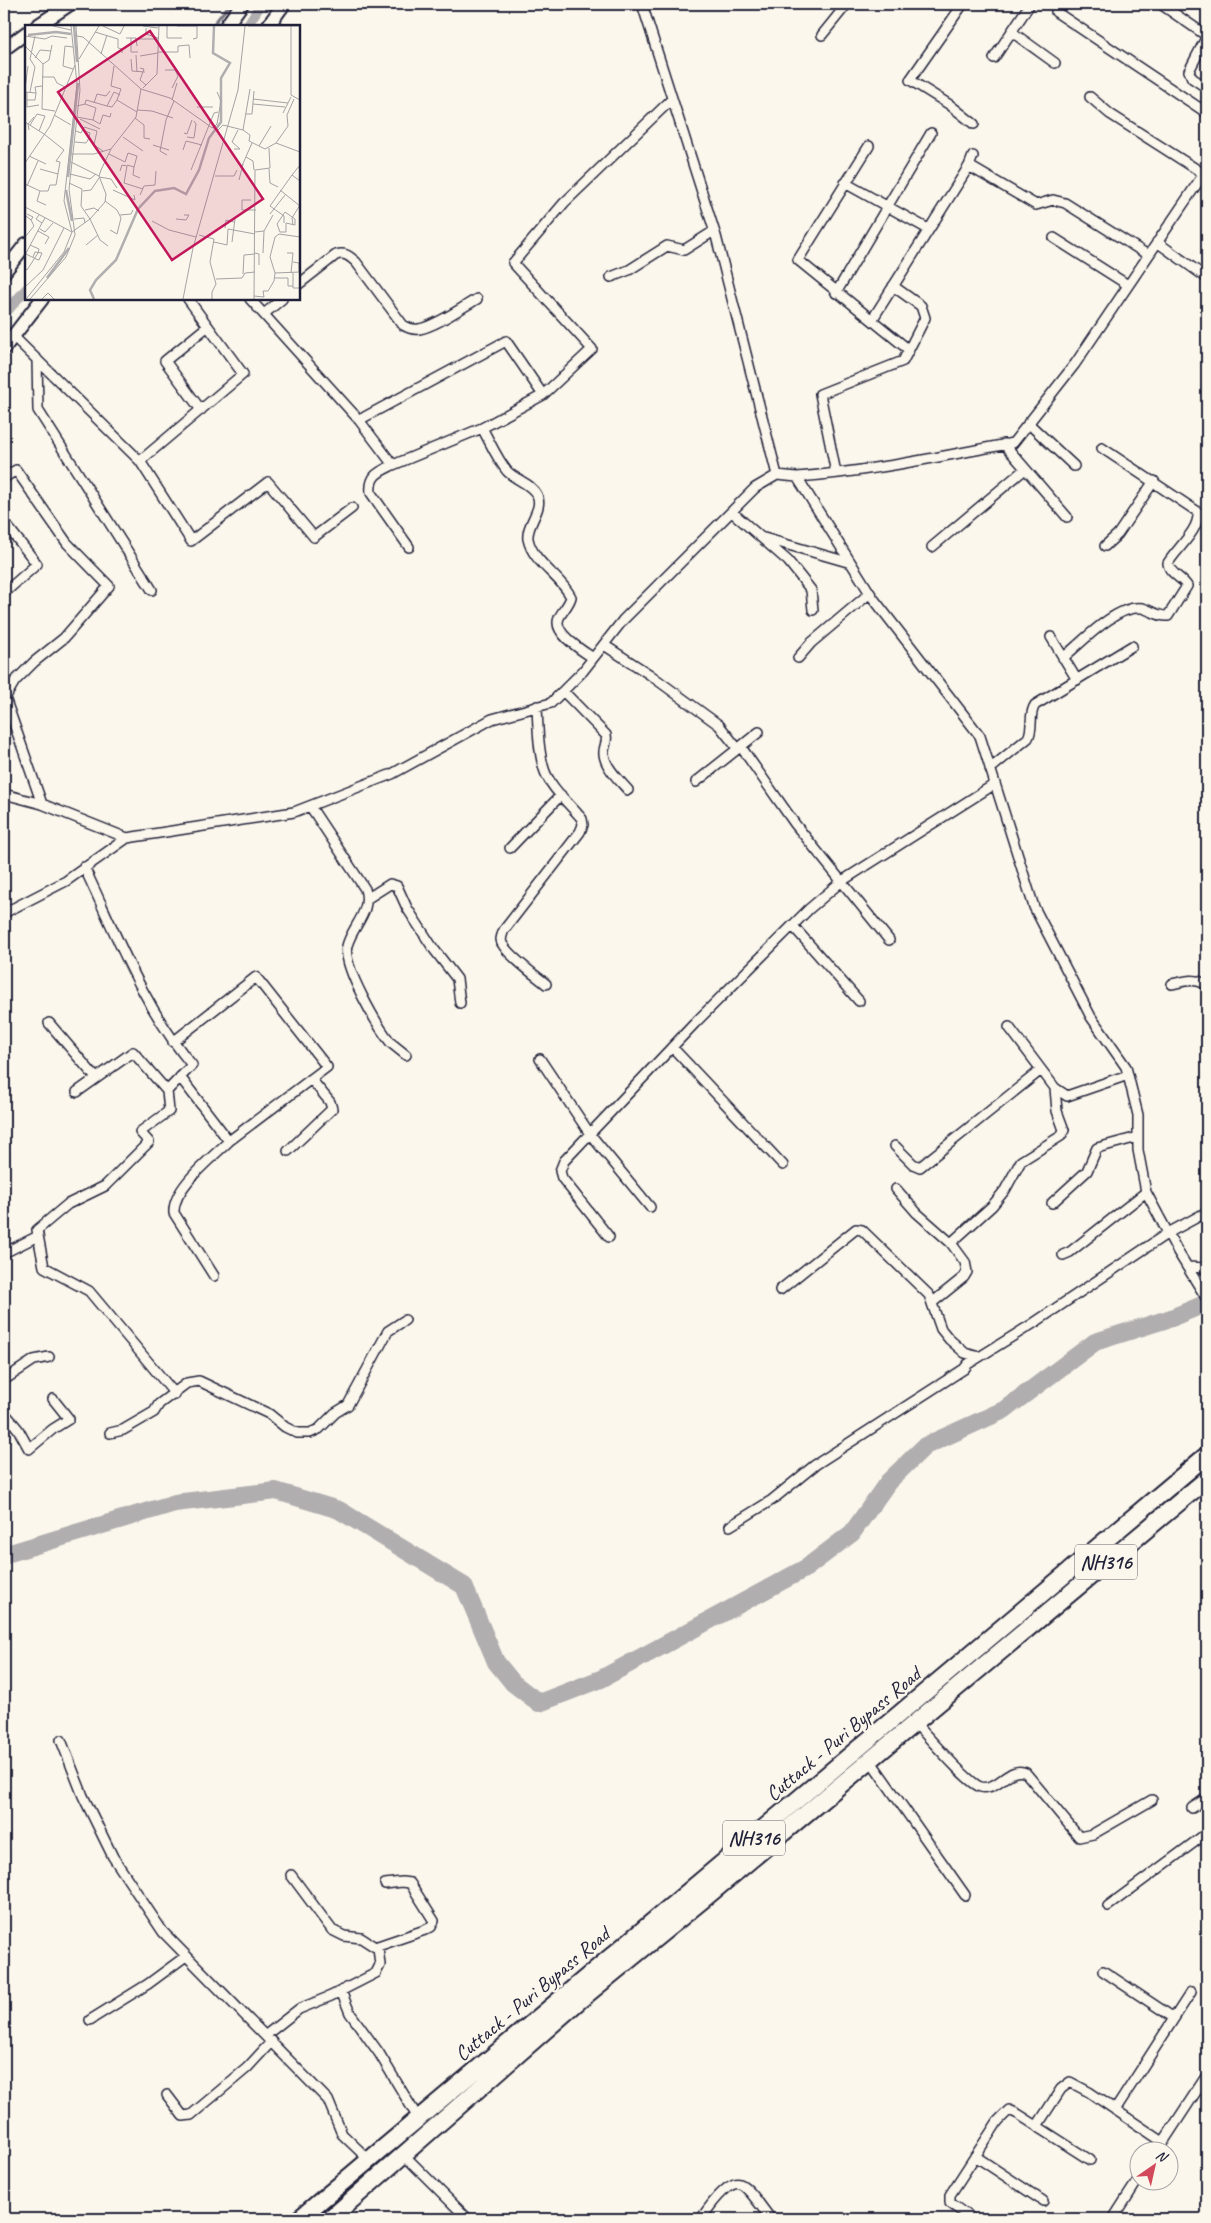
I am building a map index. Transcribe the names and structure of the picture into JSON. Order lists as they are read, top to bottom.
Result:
{
  "streets": {
    "highway": ["NH316", "Cuttack - Puri Bypass Road"]
  },
  "north": "top right"
}
